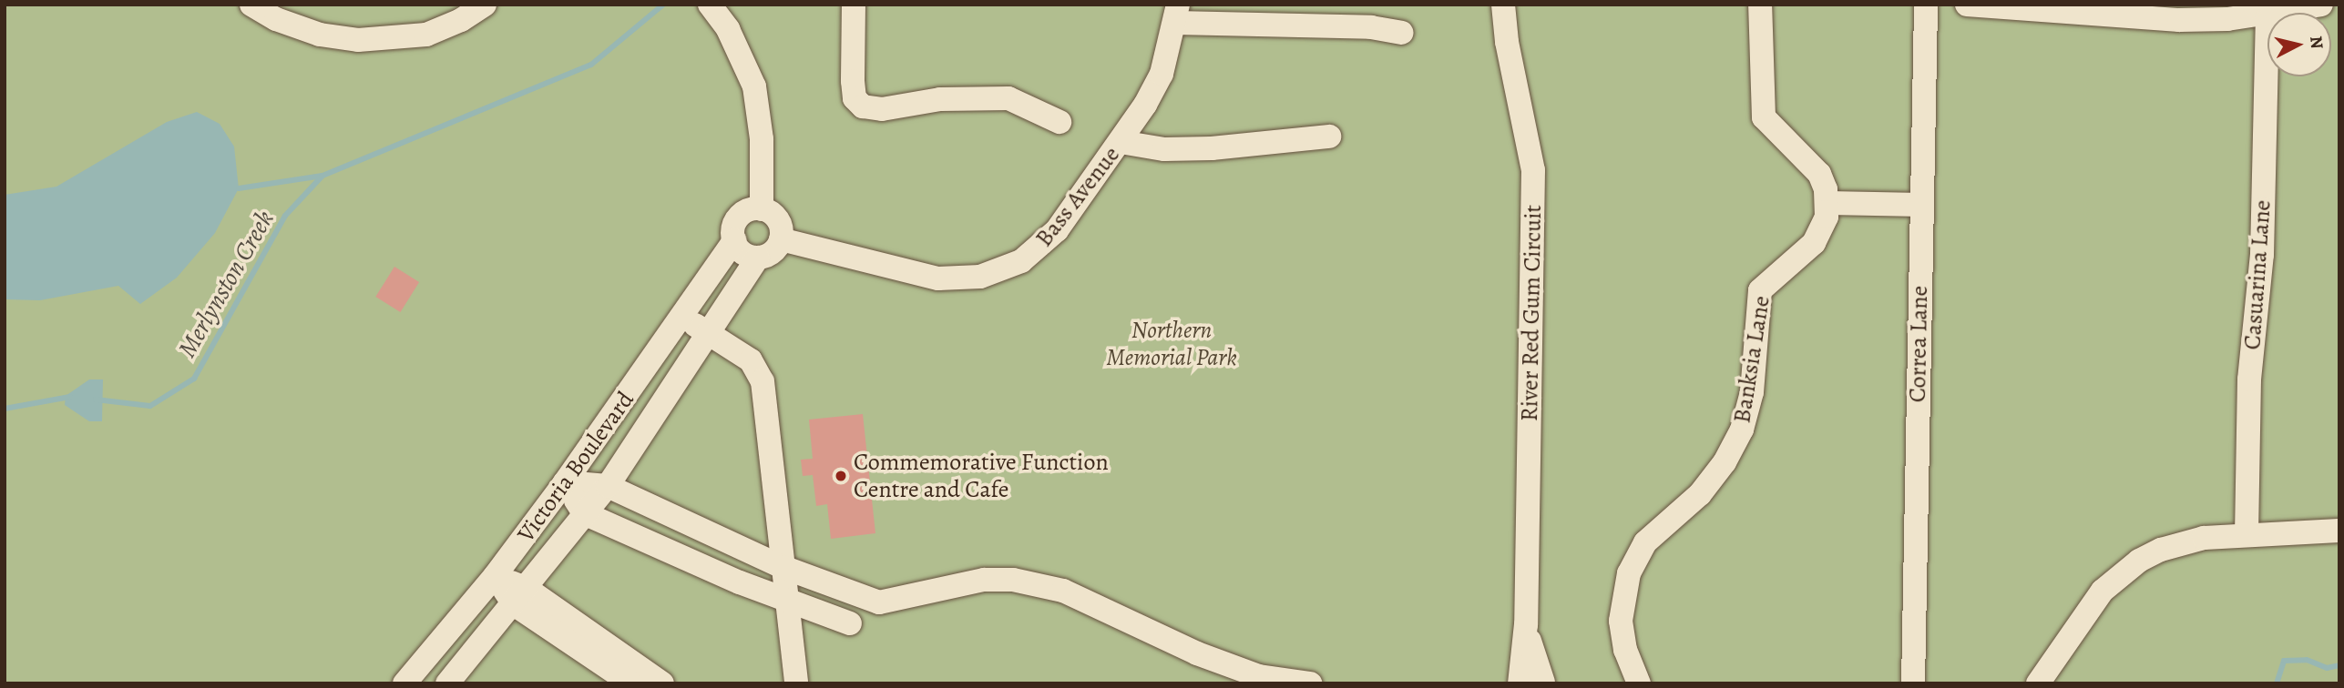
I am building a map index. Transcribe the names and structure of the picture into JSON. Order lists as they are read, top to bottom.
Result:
{
  "streets": {
    "lane": [
      "Bass Avenue",
      "Casuarina Lane",
      "River Red Gum Circuit",
      "Correa Lane",
      "Banksia Lane",
      "Victoria Boulevard"
    ]
  },
  "crossings": [
    ["Bass Avenue", "Victoria Boulevard"]
  ],
  "water": ["Merlynston Creek"],
  "parks": ["Northern Memorial Park"],
  "places": ["Commemorative Function Centre and Cafe"],
  "north": "right"
}
